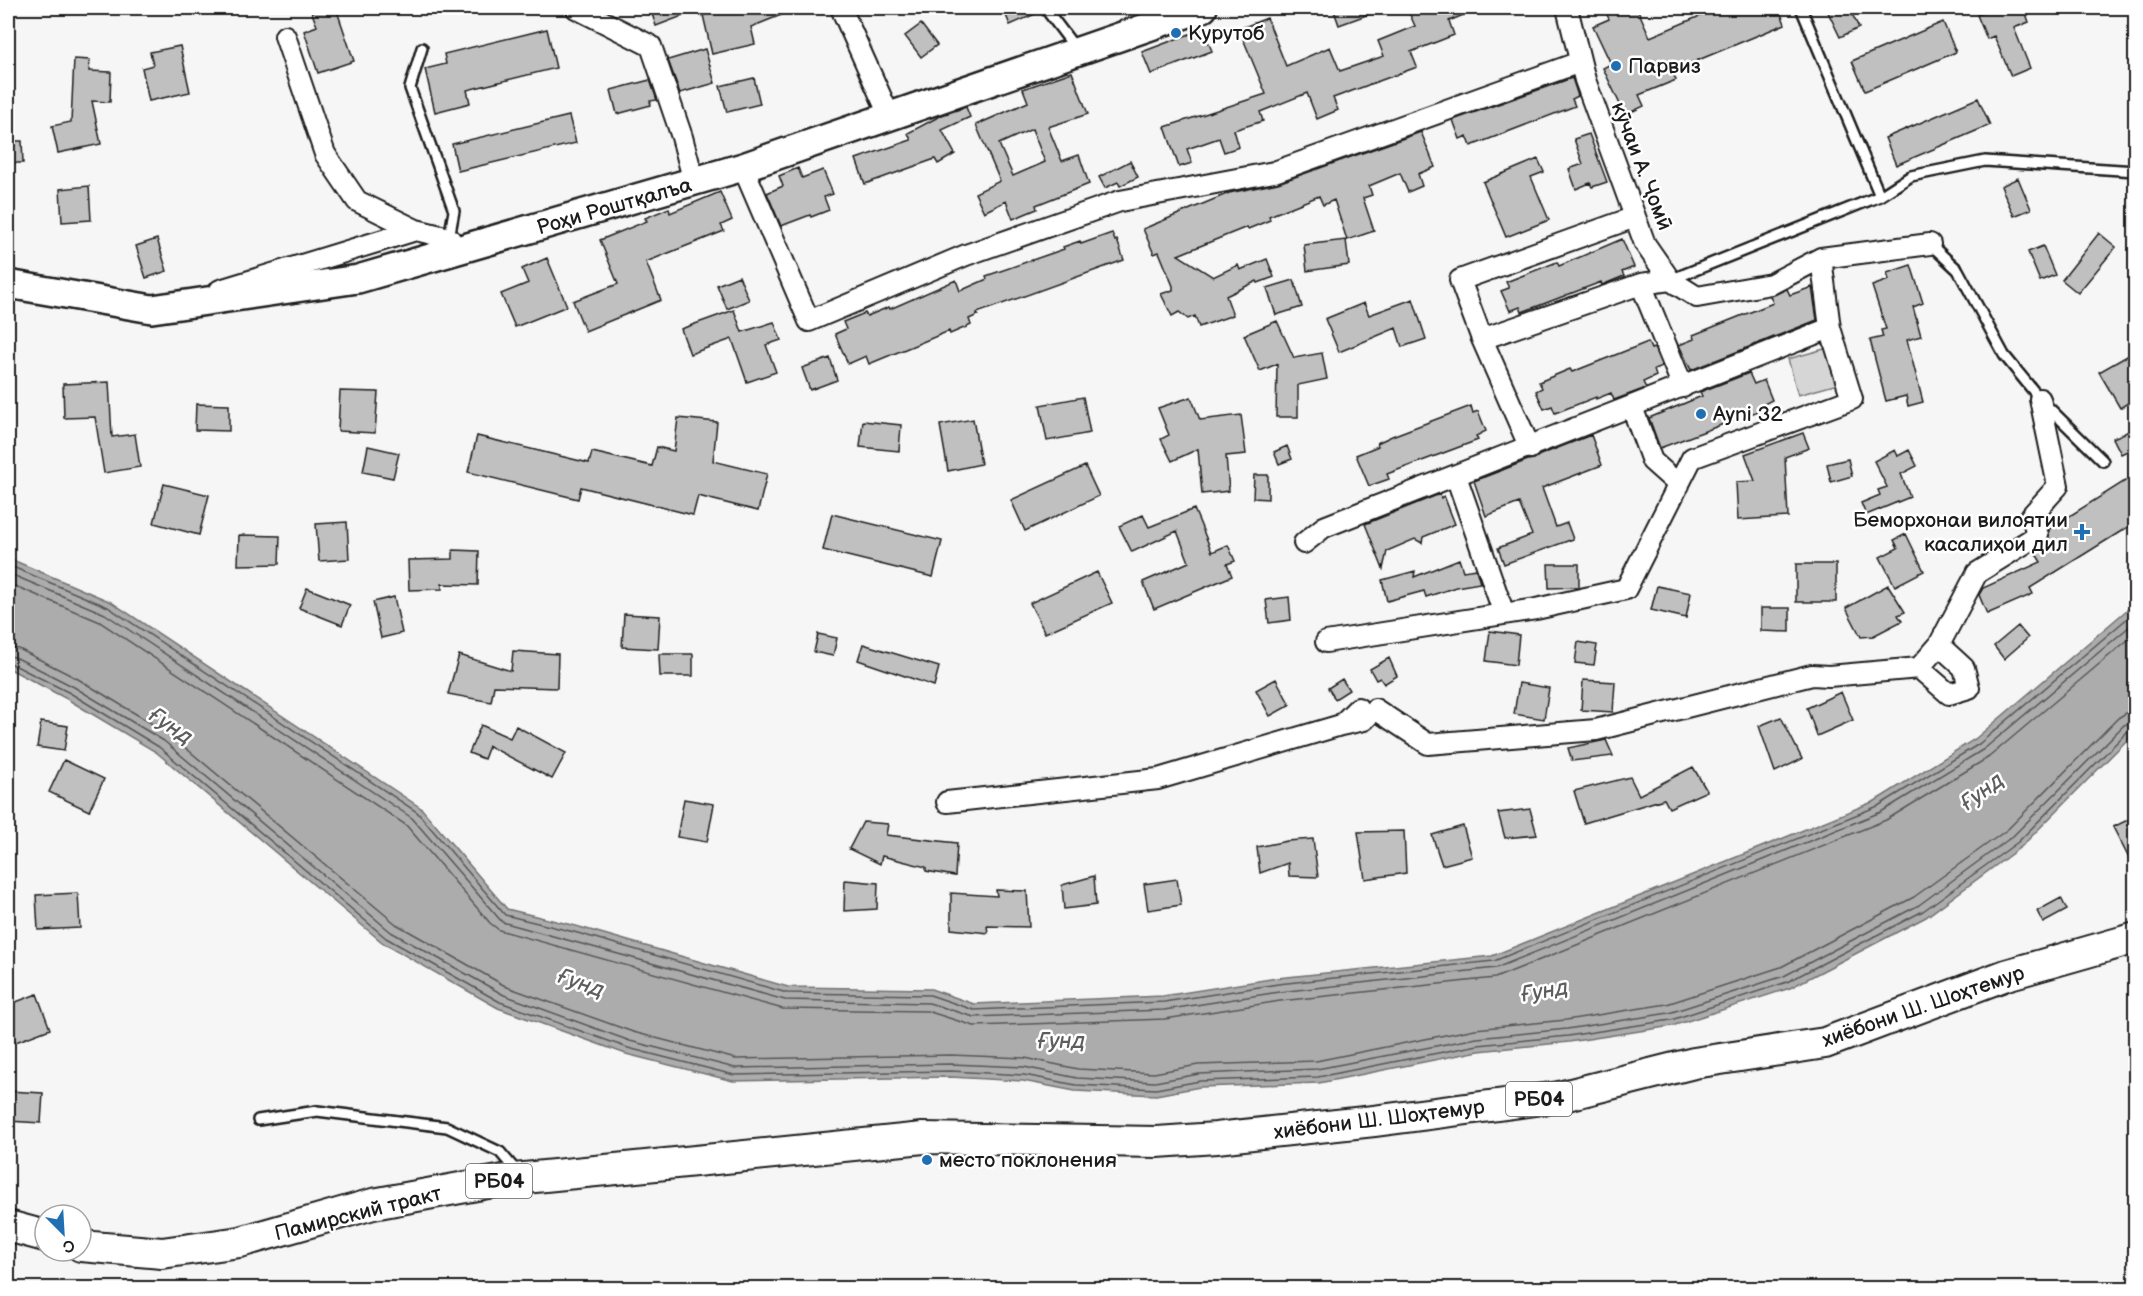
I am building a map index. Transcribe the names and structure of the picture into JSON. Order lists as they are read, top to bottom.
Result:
{
  "streets": {
    "main road": [
      "Роҳи Роштқалъа",
      "хиёбони Ш. Шоҳтемур",
      "РБ04",
      "Памирский тракт"
    ],
    "street": ["кӯчаи А. Ҷомӣ"]
  },
  "crossings": [
    ["хиёбони Ш. Шоҳтемур", "Памирский тракт"]
  ],
  "water": ["Ғунд"],
  "places": {
    "other": [
      "Курутоб",
      "Парвиз",
      "Ayni 32",
      "место поклонения"
    ],
    "health": ["Беморхонаи вилоятии касалиҳои дил"]
  },
  "north": "bottom right"
}
